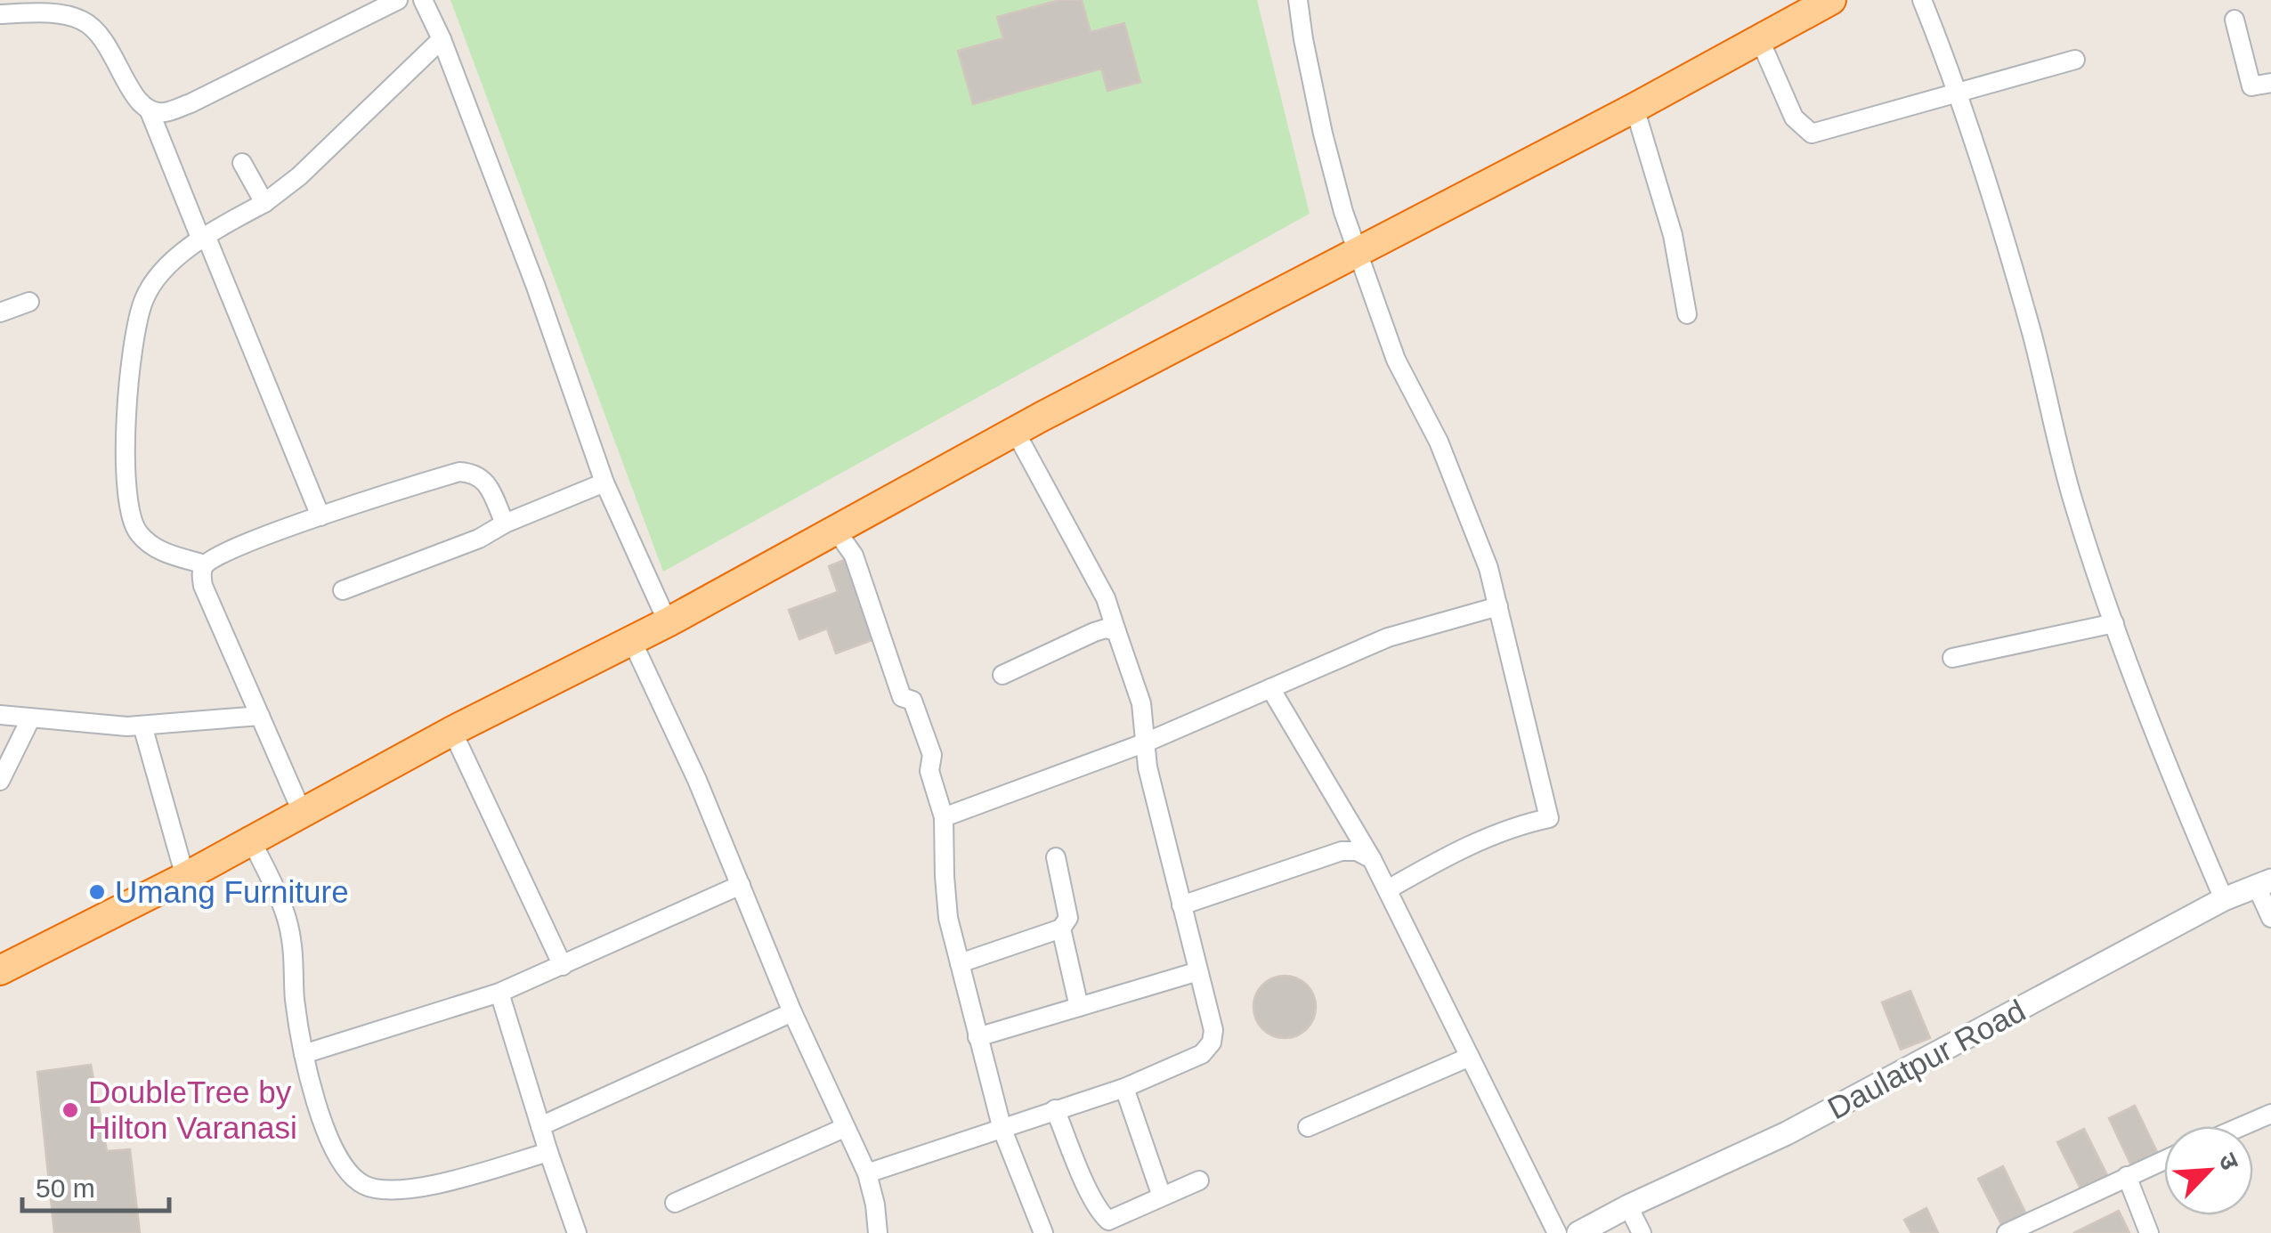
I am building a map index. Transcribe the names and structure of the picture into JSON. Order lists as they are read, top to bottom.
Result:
{
  "streets": {
    "street": ["Daulatpur Road"]
  },
  "places": ["Umang Furniture", "DoubleTree by Hilton Varanasi"],
  "scale_bar": "50 m",
  "north": "top right"
}
